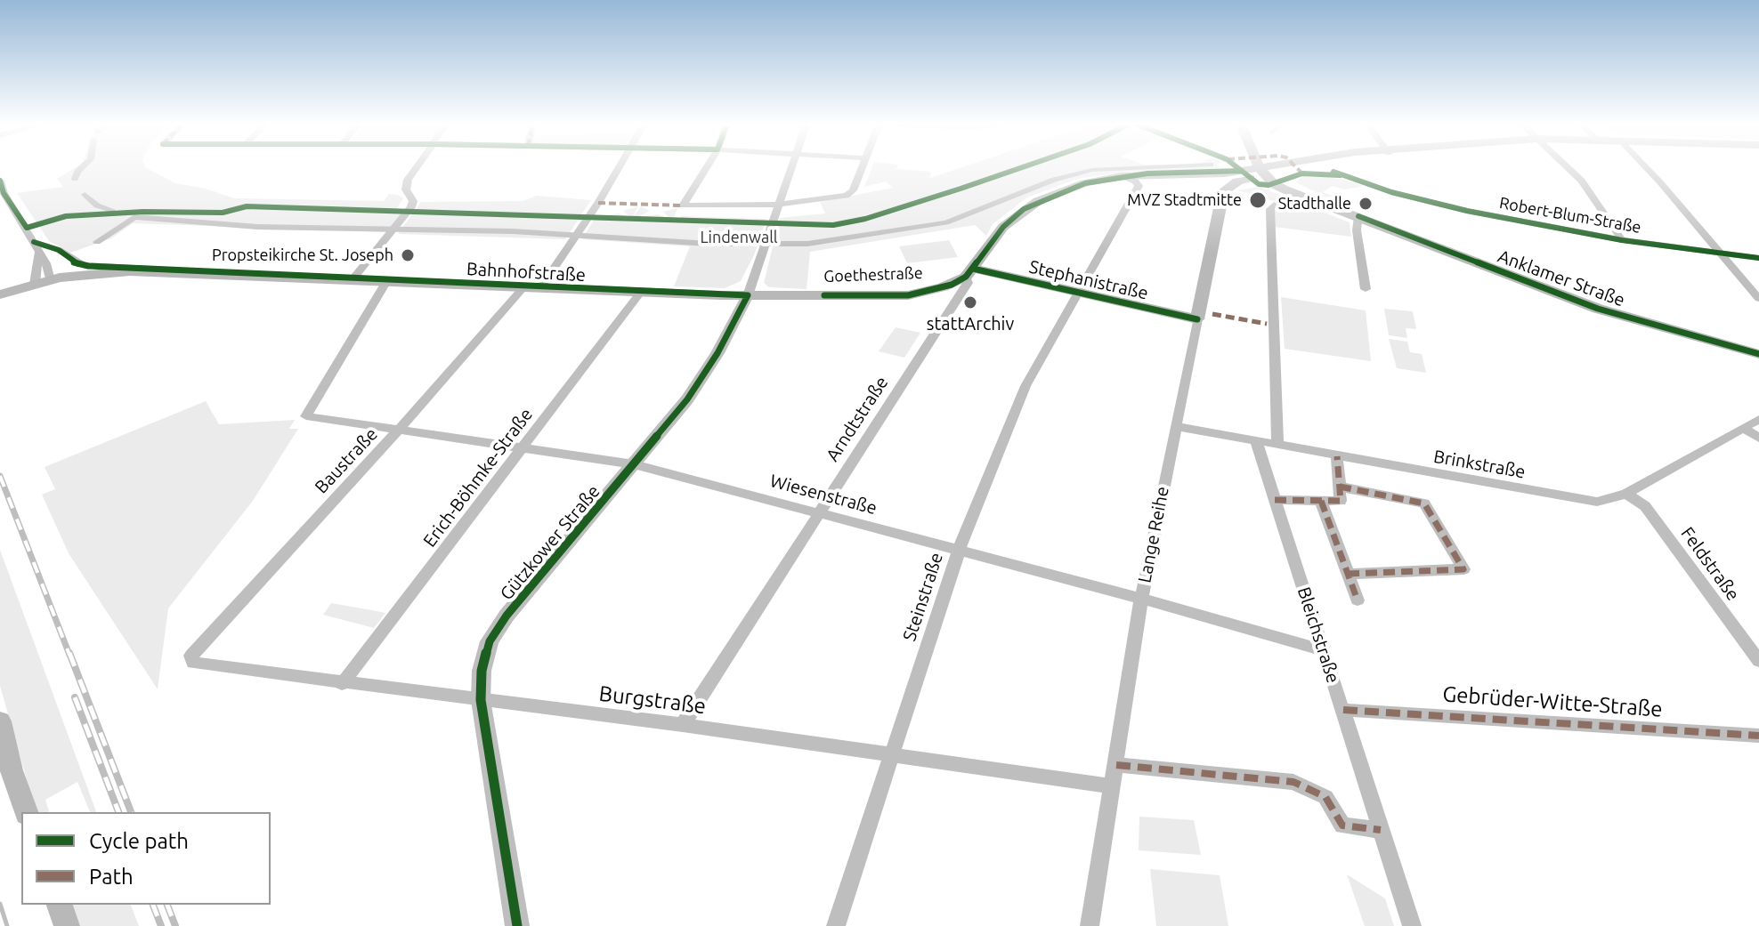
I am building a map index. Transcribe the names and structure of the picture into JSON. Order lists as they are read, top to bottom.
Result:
{
  "streets": {
    "main road": [
      "Bahnhofstraße",
      "Goethestraße",
      "Anklamer Straße",
      "Stephanistraße",
      "Lange Reihe"
    ],
    "street": [
      "Robert-Blum-Straße",
      "Arndtstraße",
      "Baustraße",
      "Brinkstraße",
      "Erich-Böhmke-Straße",
      "Wiesenstraße",
      "Gützkower Straße",
      "Feldstraße",
      "Steinstraße",
      "Bleichstraße",
      "Burgstraße",
      "Gebrüder-Witte-Straße"
    ]
  },
  "crossings": [
    ["Bahnhofstraße", "Goethestraße"],
    ["Bahnhofstraße", "Baustraße"],
    ["Bahnhofstraße", "Erich-Böhmke-Straße"],
    ["Bahnhofstraße", "Wiesenstraße"],
    ["Bahnhofstraße", "Gützkower Straße"],
    ["Goethestraße", "Stephanistraße"],
    ["Goethestraße", "Arndtstraße"],
    ["Goethestraße", "Gützkower Straße"],
    ["Anklamer Straße", "Lange Reihe"],
    ["Stephanistraße", "Arndtstraße"],
    ["Stephanistraße", "Lange Reihe"],
    ["Stephanistraße", "Steinstraße"],
    ["Arndtstraße", "Wiesenstraße"],
    ["Arndtstraße", "Burgstraße"],
    ["Baustraße", "Wiesenstraße"],
    ["Baustraße", "Burgstraße"],
    ["Brinkstraße", "Lange Reihe"],
    ["Brinkstraße", "Feldstraße"],
    ["Brinkstraße", "Bleichstraße"],
    ["Erich-Böhmke-Straße", "Wiesenstraße"],
    ["Erich-Böhmke-Straße", "Burgstraße"],
    ["Wiesenstraße", "Lange Reihe"],
    ["Wiesenstraße", "Gützkower Straße"],
    ["Wiesenstraße", "Steinstraße"],
    ["Wiesenstraße", "Bleichstraße"],
    ["Lange Reihe", "Burgstraße"],
    ["Gützkower Straße", "Burgstraße"],
    ["Steinstraße", "Burgstraße"],
    ["Bleichstraße", "Gebrüder-Witte-Straße"]
  ],
  "parks": ["Lindenwall"],
  "places": [
    "MVZ Stadtmitte",
    "Stadthalle",
    "Propsteikirche St. Joseph",
    "stattArchiv"
  ],
  "legend": ["Cycle path", "Path"]
}
